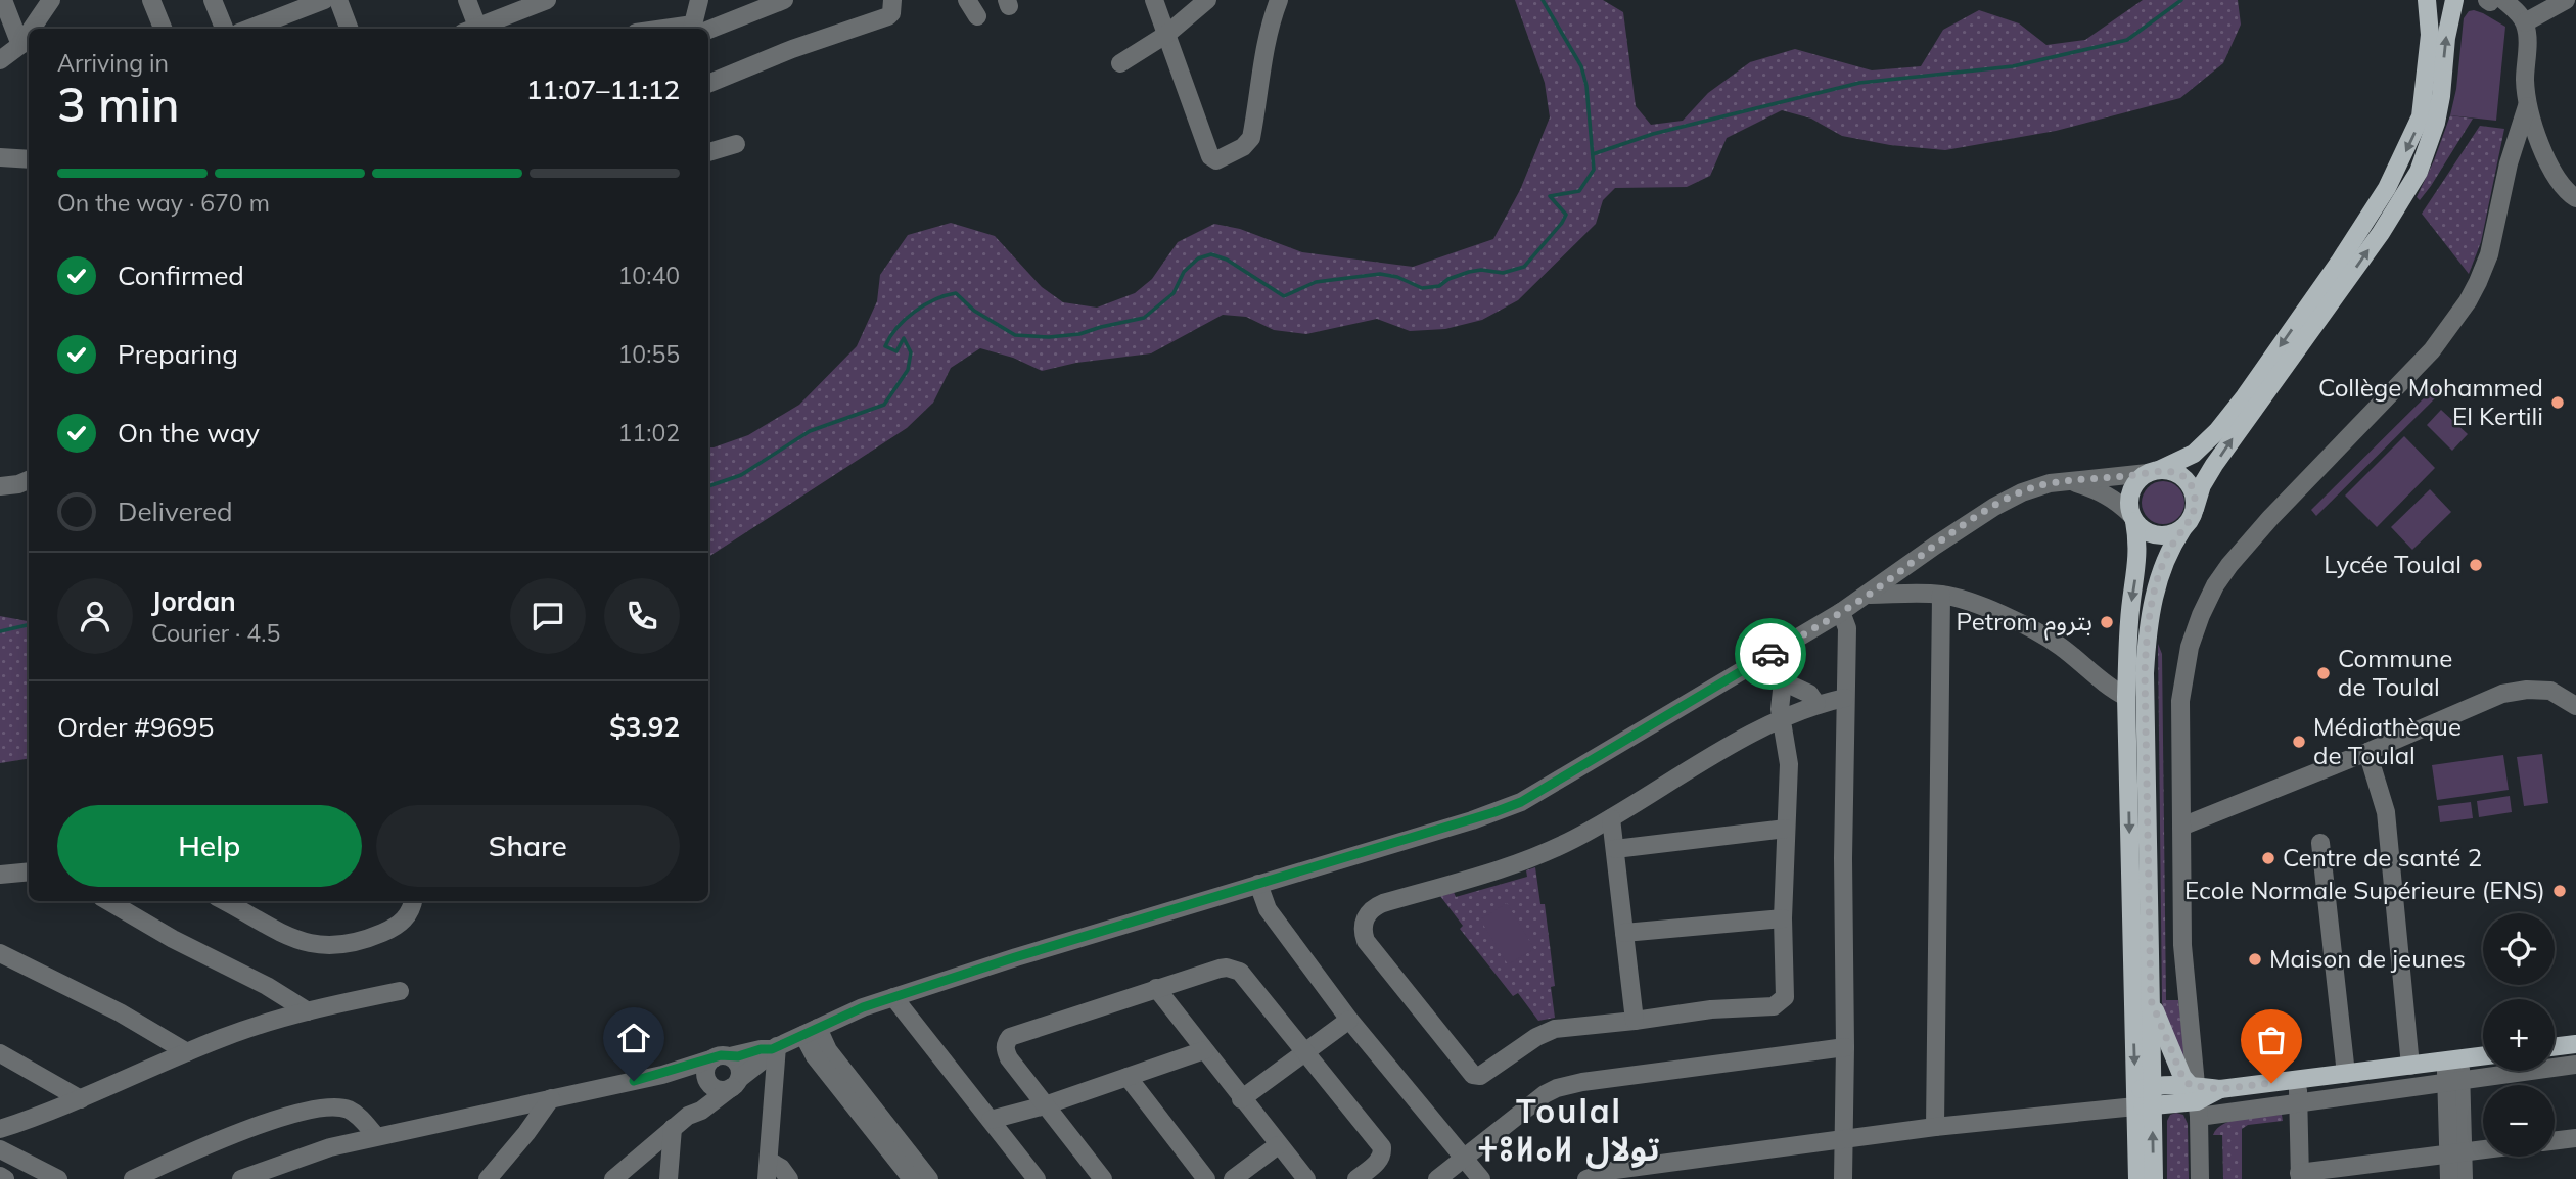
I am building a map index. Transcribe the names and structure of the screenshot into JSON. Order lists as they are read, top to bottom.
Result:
{
  "districts": ["Toulal ⵜⵓⵍⴰⵍ تولال"],
  "places": [
    "Collège Mohammed El Kertili",
    "Lycée Toulal",
    "Petrom بتروم",
    "Commune de Toulal",
    "Médiathèque de Toulal",
    "Centre de santé 2",
    "Ecole Normale Supérieure (ENS)",
    "Maison de jeunes"
  ],
  "page": {
    "heading": ["3 min", "Arriving in", "11:07–11:12"],
    "panel": [
      "Jordan",
      "Courier · 4.5",
      "Order #9695",
      "$3.92"
    ],
    "bar": "On the way · 670 m",
    "list": [
      ["Confirmed", "10:40"],
      ["Preparing", "10:55"],
      ["On the way", "11:02"],
      "Delivered"
    ],
    "buttons": ["Help", "Share"],
    "map_buttons": ["+", "−"]
  }
}
